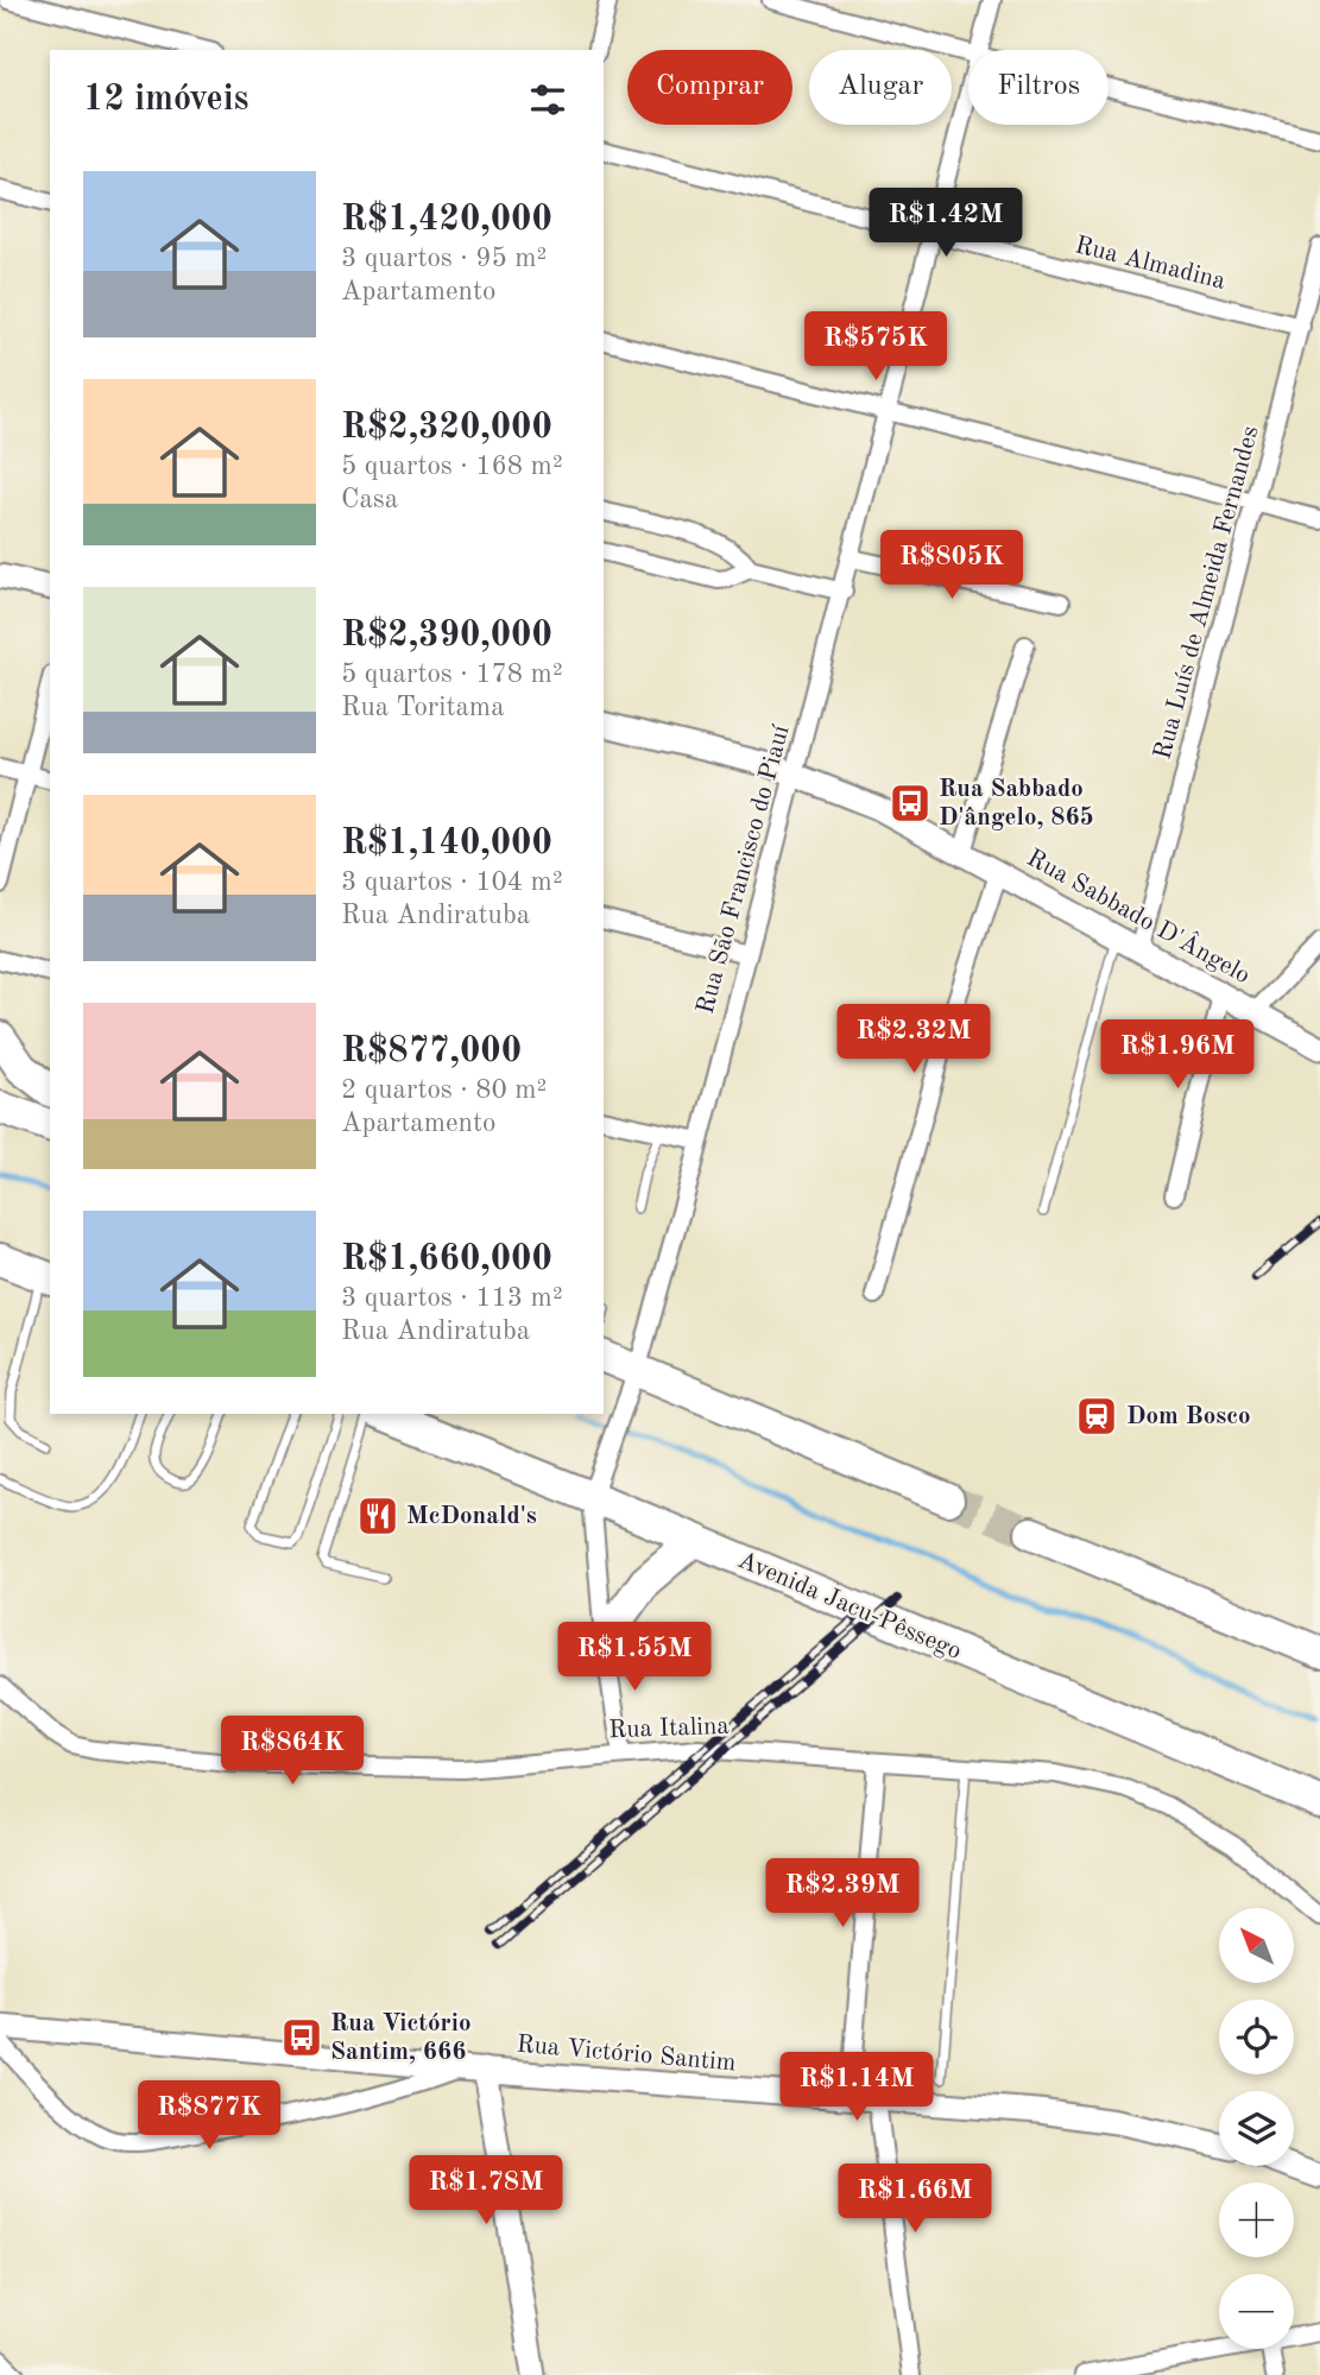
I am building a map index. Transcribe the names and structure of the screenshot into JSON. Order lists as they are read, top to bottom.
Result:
{
  "streets": {
    "highway": ["Avenida Jacu-Pêssego"],
    "street": [
      "Rua Almadina",
      "Rua Luís de Almeida Fernandes",
      "Rua São Francisco do Piauí",
      "Rua Sabbado D'Ângelo",
      "Rua Italina",
      "Rua Victório Santim"
    ]
  },
  "crossings": [
    ["Rua Almadina", "Rua Luís de Almeida Fernandes"],
    ["Rua Almadina", "Rua São Francisco do Piauí"],
    ["Rua Luís de Almeida Fernandes", "Rua Sabbado D'Ângelo"],
    ["Rua São Francisco do Piauí", "Rua Sabbado D'Ângelo"],
    ["Rua São Francisco do Piauí", "Avenida Jacu-Pêssego"],
    ["Rua São Francisco do Piauí", "Rua Italina"]
  ],
  "places": {
    "bus stop": ["Rua Sabbado D'ângelo, 865", "Rua Victório Santim, 666"],
    "station": ["Dom Bosco"],
    "restaurant": ["McDonald's"]
  },
  "north": "top left",
  "page": {
    "chip": ["Comprar", "Alugar", "Filtros"],
    "heading": "12 imóveis",
    "list": [
      {
        "name": "R$1,420,000",
        "note": "3 quartos · 95 m² · Apartamento"
      },
      {
        "name": "R$2,320,000",
        "note": "5 quartos · 168 m² · Casa"
      },
      {
        "name": "R$2,390,000",
        "note": "5 quartos · 178 m² · Rua Toritama"
      },
      {
        "name": "R$1,140,000",
        "note": "3 quartos · 104 m² · Rua Andiratuba"
      },
      {
        "name": "R$877,000",
        "note": "2 quartos · 80 m² · Apartamento"
      },
      {
        "name": "R$1,660,000",
        "note": "3 quartos · 113 m² · Rua Andiratuba"
      }
    ],
    "price": [
      "R$1.42M",
      "R$575K",
      "R$805K",
      "R$2.32M",
      "R$1.96M",
      "R$1.55M",
      "R$864K",
      "R$2.39M",
      "R$1.14M",
      "R$877K",
      "R$1.78M",
      "R$1.66M"
    ],
    "map_buttons": ["+", "−"]
  }
}
